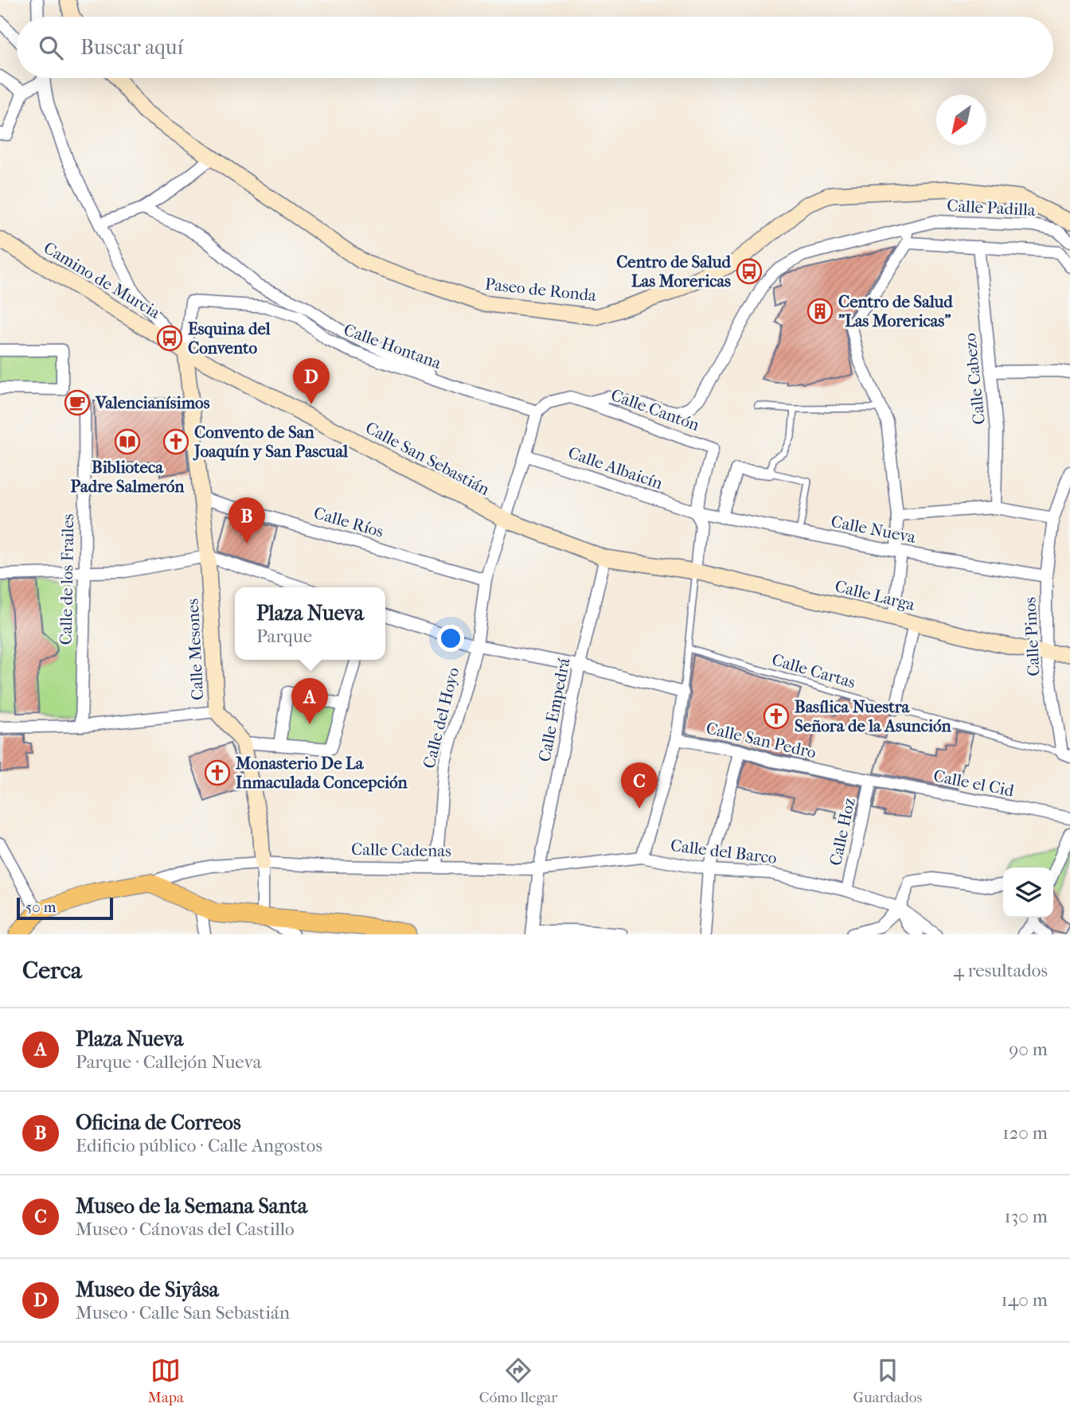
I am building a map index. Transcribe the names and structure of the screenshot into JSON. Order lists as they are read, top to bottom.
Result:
{
  "streets": {
    "main road": [
      "Camino de Murcia",
      "Paseo de Ronda",
      "Calle San Sebastián",
      "Calle Larga",
      "Calle Mesones"
    ],
    "street": [
      "Calle Padilla",
      "Calle Hontana",
      "Calle Cabezo",
      "Calle Cantón",
      "Calle Albaicín",
      "Calle Ríos",
      "Calle Nueva",
      "Calle de los Frailes",
      "Calle Pinos",
      "Calle Empedrá",
      "Calle del Hoyo",
      "Calle San Pedro",
      "Calle el Cid",
      "Calle Hoz",
      "Calle Cadenas",
      "Calle del Barco"
    ],
    "lane": ["Calle Cartas"]
  },
  "crossings": [
    ["Calle Padilla", "Calle Cantón"],
    ["Camino de Murcia", "Calle Hontana"],
    ["Camino de Murcia", "Calle San Sebastián"],
    ["Camino de Murcia", "Calle Mesones"],
    ["Calle Hontana", "Calle San Sebastián"],
    ["Calle Hontana", "Calle Mesones"],
    ["Calle Hontana", "Calle del Hoyo"],
    ["Calle Cantón", "Calle Albaicín"],
    ["Calle Cantón", "Calle Nueva"],
    ["Calle San Sebastián", "Calle Larga"],
    ["Calle San Sebastián", "Calle Mesones"],
    ["Calle San Sebastián", "Calle Empedrá"],
    ["Calle San Sebastián", "Calle del Hoyo"],
    ["Calle Albaicín", "Calle Nueva"],
    ["Calle Albaicín", "Calle del Hoyo"],
    ["Calle Ríos", "Calle Mesones"],
    ["Calle Ríos", "Calle del Hoyo"],
    ["Calle Nueva", "Calle Pinos"],
    ["Calle Larga", "Calle Pinos"],
    ["Calle Larga", "Calle Empedrá"],
    ["Calle Pinos", "Calle Cartas"],
    ["Calle Mesones", "Calle Cadenas"],
    ["Calle Empedrá", "Calle Cadenas"],
    ["Calle Empedrá", "Calle del Barco"],
    ["Calle del Hoyo", "Calle Cadenas"],
    ["Calle San Pedro", "Calle el Cid"],
    ["Calle San Pedro", "Calle Hoz"],
    ["Calle el Cid", "Calle Hoz"],
    ["Calle Hoz", "Calle del Barco"],
    ["Calle Cadenas", "Calle del Barco"]
  ],
  "places": {
    "bus stop": ["Centro de Salud Las Morericas", "Esquina del Convento"],
    "building": ["Centro de Salud \"Las Morericas\""],
    "cafe": ["Valencianísimos"],
    "library": ["Biblioteca Padre Salmerón"],
    "church": ["Convento de San Joaquín y San Pascual", "Basílica Nuestra Señora de la Asunción", "Monasterio De La Inmaculada Concepción"]
  },
  "scale_bar": "50 m",
  "north": "bottom left",
  "page": {
    "search": "Buscar aquí",
    "pins": [
      "D",
      "B",
      "A",
      "C"
    ],
    "popup": ["Plaza Nueva", "Parque"],
    "scale": "50 m",
    "heading": ["Cerca", "4 resultados"],
    "list": [
      {
        "mark": "A",
        "name": "Plaza Nueva",
        "note": "Parque · Callejón Nueva",
        "value": "90 m"
      },
      {
        "mark": "B",
        "name": "Oficina de Correos",
        "note": "Edificio público · Calle Angostos",
        "value": "120 m"
      },
      {
        "mark": "C",
        "name": "Museo de la Semana Santa",
        "note": "Museo · Cánovas del Castillo",
        "value": "130 m"
      },
      {
        "mark": "D",
        "name": "Museo de Siyâsa",
        "note": "Museo · Calle San Sebastián",
        "value": "140 m"
      }
    ],
    "nav": ["Mapa", "Cómo llegar", "Guardados"]
  }
}
